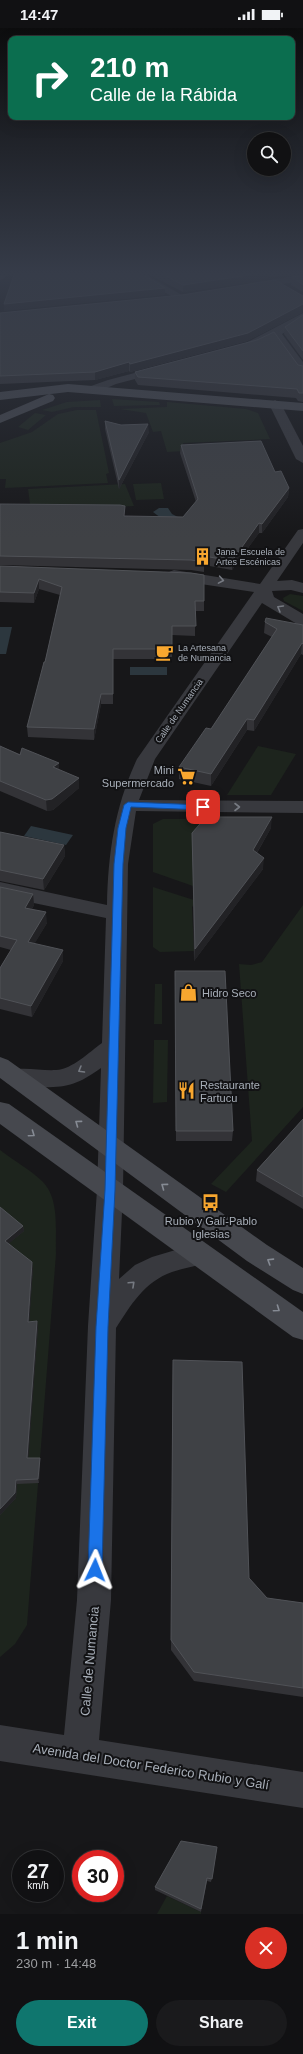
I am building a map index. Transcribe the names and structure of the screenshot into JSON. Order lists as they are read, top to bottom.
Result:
{
  "streets": {
    "street": ["Calle de Numancia", "Avenida del Doctor Federico Rubio y Galí"]
  },
  "crossings": [
    ["Calle de Numancia", "Avenida del Doctor Federico Rubio y Galí"]
  ],
  "places": {
    "building": ["Jana. Escuela de Artes Escénicas"],
    "cafe": ["La Artesana de Numancia"],
    "supermarket": ["Mini Supermercado"],
    "shop": ["Hidro Seco"],
    "restaurant": ["Restaurante Fartucu"],
    "bus stop": ["Rubio y Galí-Pablo Iglesias"]
  },
  "page": {
    "status": "14:47",
    "turn": ["210 m", "Calle de la Rábida"],
    "speed": "27 km/h",
    "limit": "30",
    "heading": ["1 min", "230 m · 14:48"],
    "buttons": ["Exit", "Share"]
  }
}
